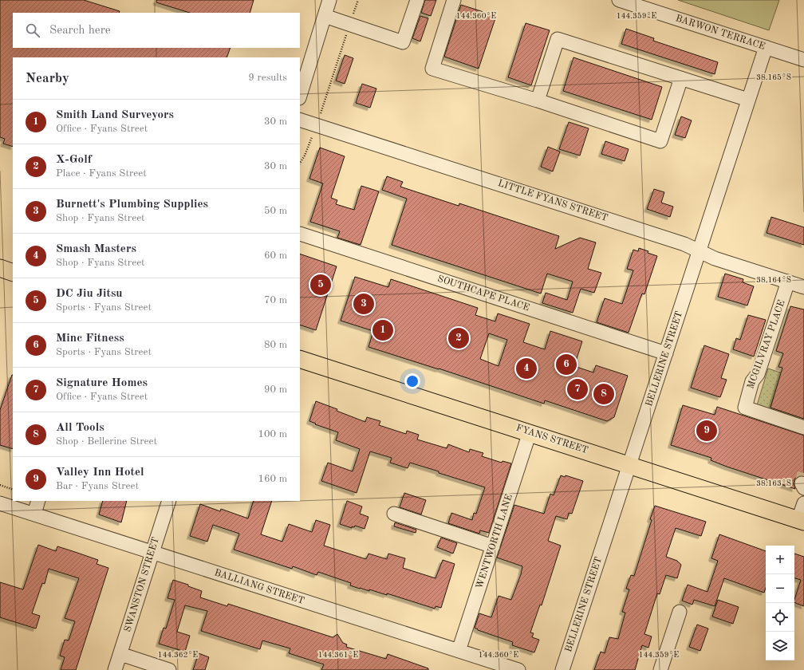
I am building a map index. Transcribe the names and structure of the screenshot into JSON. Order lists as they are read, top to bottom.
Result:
{
  "streets": {
    "main road": ["FYANS STREET"],
    "street": [
      "BARWON TERRACE",
      "LITTLE FYANS STREET",
      "SOUTHCAPE PLACE",
      "MCGILVRAY PLACE",
      "BELLERINE STREET",
      "WENTWORTH LANE",
      "SWANSTON STREET",
      "BALLIANG STREET"
    ]
  },
  "crossings": [
    ["BARWON TERRACE", "BELLERINE STREET"],
    ["LITTLE FYANS STREET", "MCGILVRAY PLACE"],
    ["LITTLE FYANS STREET", "BELLERINE STREET"],
    ["SOUTHCAPE PLACE", "BELLERINE STREET"],
    ["BELLERINE STREET", "FYANS STREET"],
    ["FYANS STREET", "WENTWORTH LANE"],
    ["WENTWORTH LANE", "BALLIANG STREET"],
    ["SWANSTON STREET", "BALLIANG STREET"]
  ],
  "page": {
    "search": "Search here",
    "heading": ["Nearby", "9 results"],
    "list": [
      {
        "mark": "1",
        "name": "Smith Land Surveyors",
        "note": "Office · Fyans Street",
        "value": "30 m"
      },
      {
        "mark": "2",
        "name": "X-Golf",
        "note": "Place · Fyans Street",
        "value": "30 m"
      },
      {
        "mark": "3",
        "name": "Burnett's Plumbing Supplies",
        "note": "Shop · Fyans Street",
        "value": "50 m"
      },
      {
        "mark": "4",
        "name": "Smash Masters",
        "note": "Shop · Fyans Street",
        "value": "60 m"
      },
      {
        "mark": "5",
        "name": "DC Jiu Jitsu",
        "note": "Sports · Fyans Street",
        "value": "70 m"
      },
      {
        "mark": "6",
        "name": "Minc Fitness",
        "note": "Sports · Fyans Street",
        "value": "80 m"
      },
      {
        "mark": "7",
        "name": "Signature Homes",
        "note": "Office · Fyans Street",
        "value": "90 m"
      },
      {
        "mark": "8",
        "name": "All Tools",
        "note": "Shop · Bellerine Street",
        "value": "100 m"
      },
      {
        "mark": "9",
        "name": "Valley Inn Hotel",
        "note": "Bar · Fyans Street",
        "value": "160 m"
      }
    ],
    "pins": [
      "5",
      "3",
      "1",
      "2",
      "6",
      "4",
      "7",
      "8",
      "9"
    ],
    "map_buttons": ["+", "−"]
  },
  "coordinates": [
    "144.360°E",
    "144.359°E",
    "38.165°S",
    "38.164°S",
    "38.163°S",
    "144.362°E",
    "144.361°E"
  ]
}
